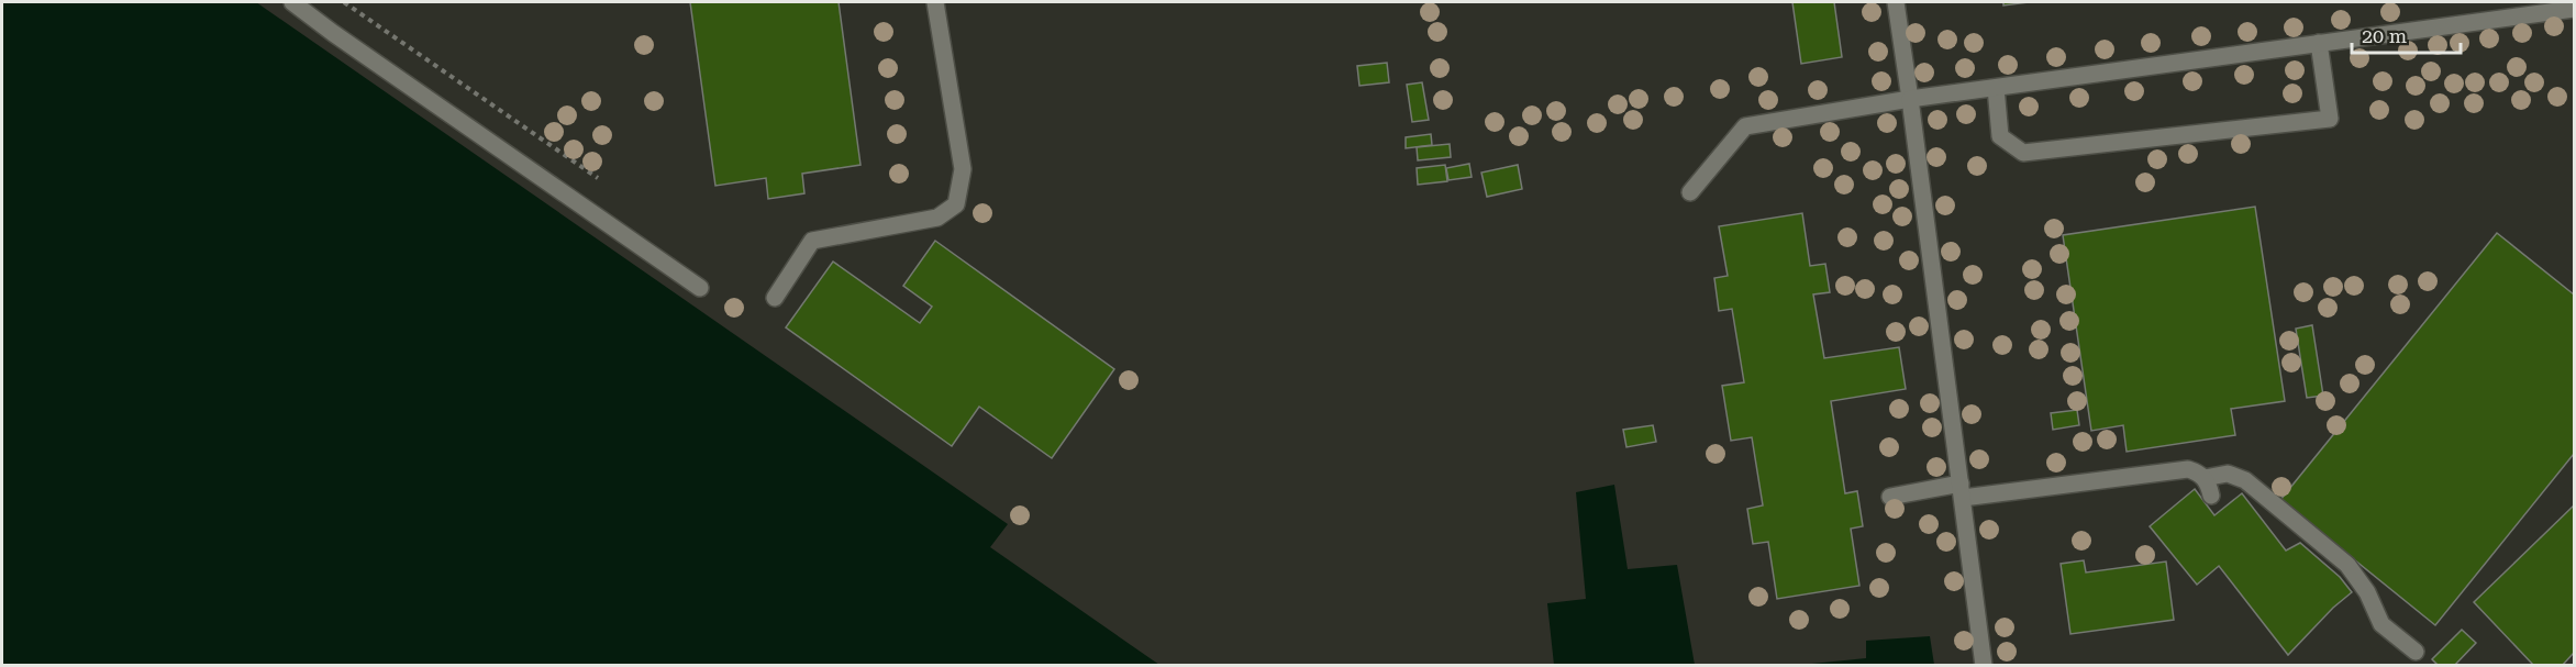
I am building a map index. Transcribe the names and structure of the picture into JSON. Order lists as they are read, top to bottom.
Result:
{
  "scale_bar": "20 m"
}
